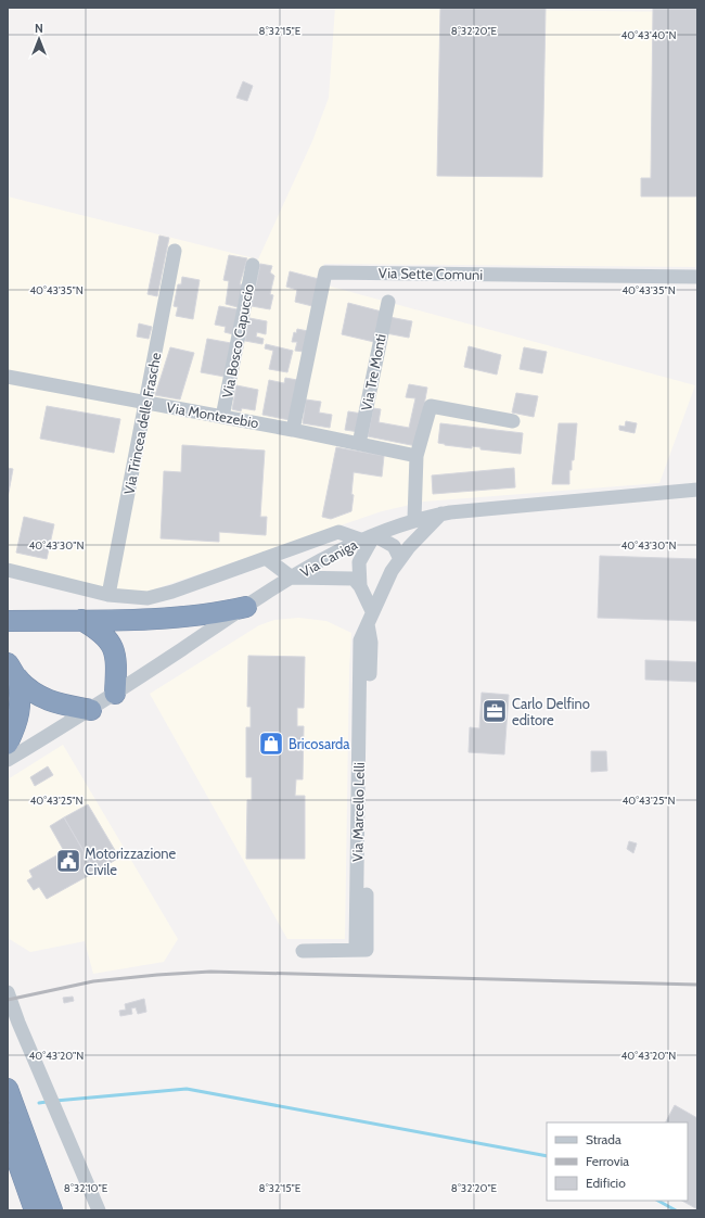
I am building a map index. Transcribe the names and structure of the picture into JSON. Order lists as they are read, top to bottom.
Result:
{
  "streets": {
    "street": [
      "Via Sette Comuni",
      "Via Bosco Capuccio",
      "Via Tre Monti",
      "Via Montezebio",
      "Via Trincea delle Frasche",
      "Via Caniga",
      "Via Marcello Lelli"
    ]
  },
  "crossings": [
    ["Via Sette Comuni", "Via Montezebio"],
    ["Via Bosco Capuccio", "Via Montezebio"],
    ["Via Tre Monti", "Via Montezebio"],
    ["Via Montezebio", "Via Trincea delle Frasche"],
    ["Via Caniga", "Via Marcello Lelli"]
  ],
  "places": {
    "office": ["Carlo Delfino editore"],
    "shop": ["Bricosarda"],
    "public building": ["Motorizzazione Civile"]
  },
  "legend": ["Strada", "Ferrovia", "Edificio"],
  "north": "top",
  "coordinates": [
    "8°32'15\"E",
    "8°32'20\"E",
    "40°43'40\"N",
    "40°43'35\"N",
    "40°43'30\"N",
    "40°43'25\"N",
    "40°43'20\"N",
    "8°32'10\"E"
  ]
}
